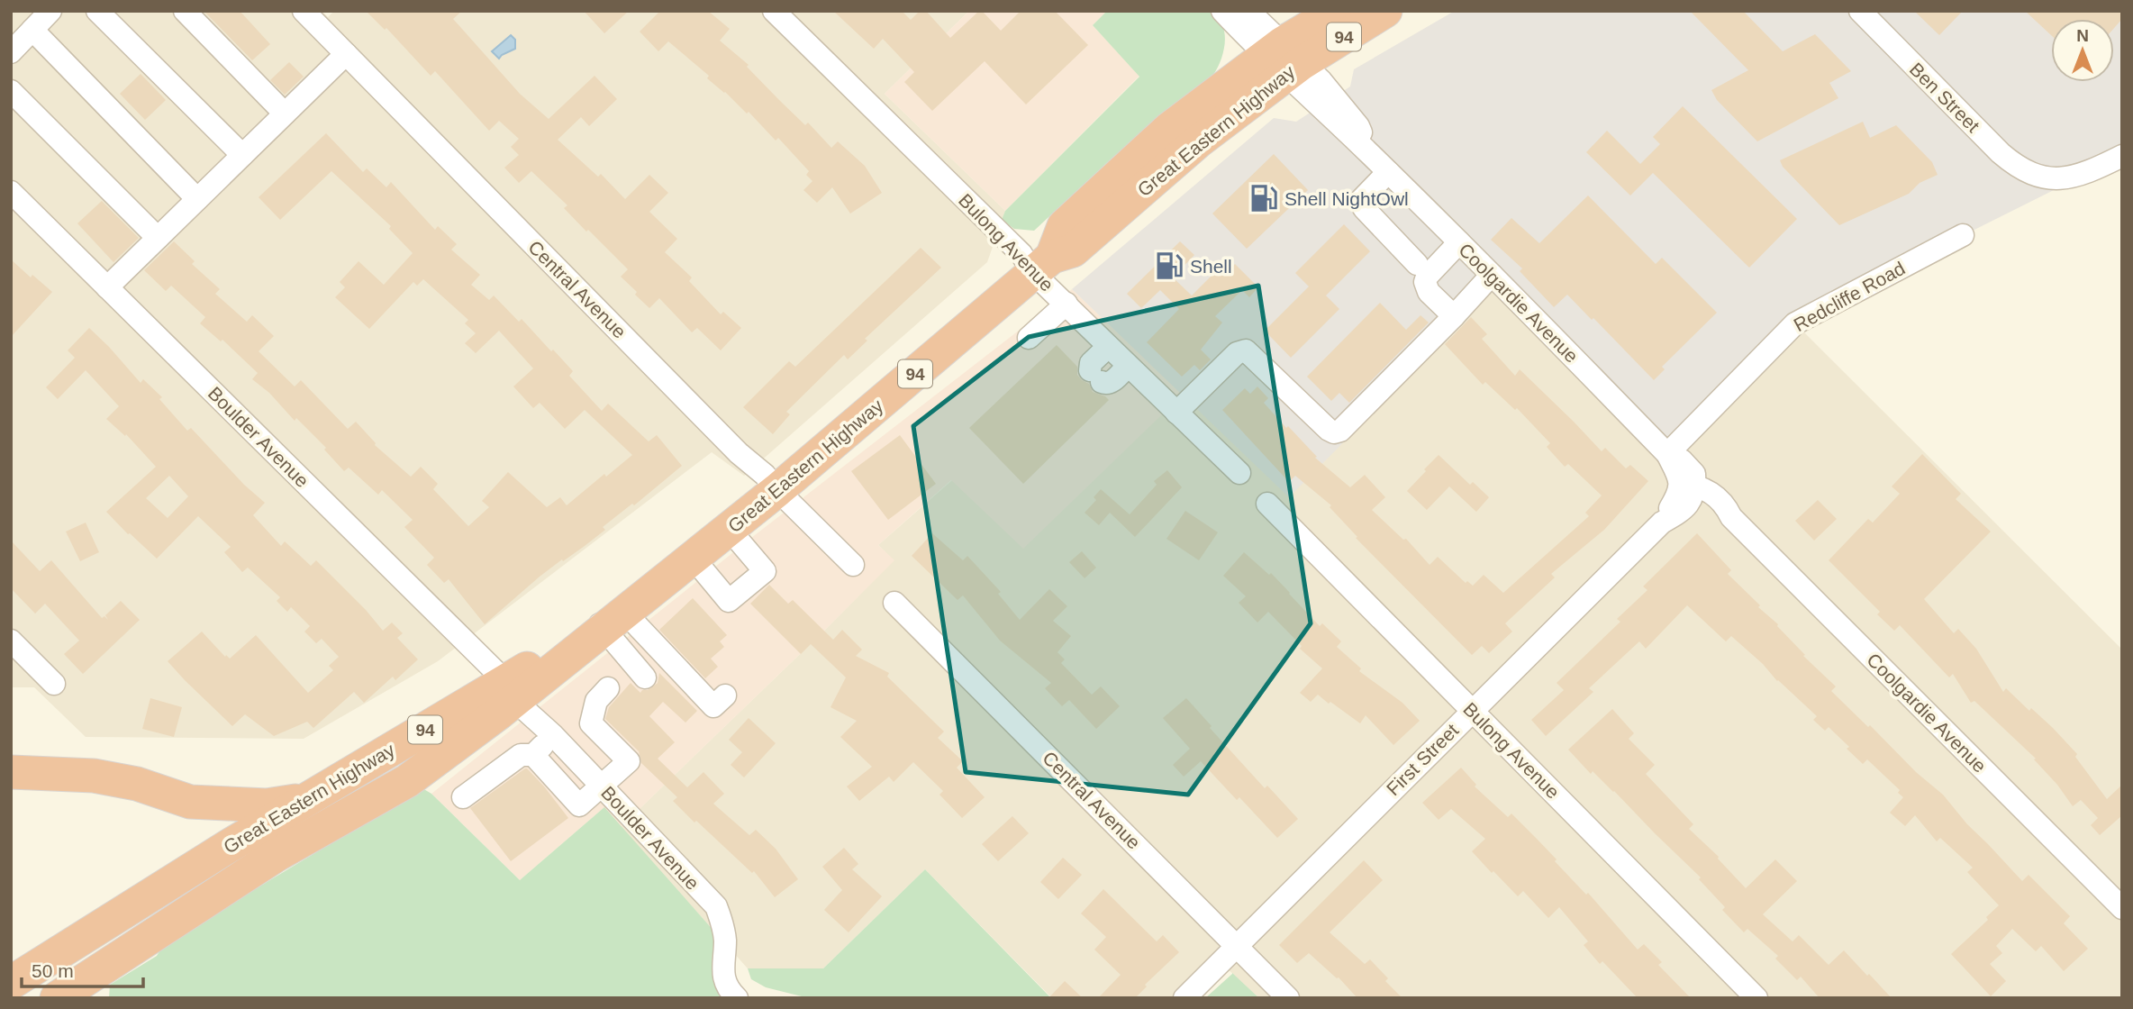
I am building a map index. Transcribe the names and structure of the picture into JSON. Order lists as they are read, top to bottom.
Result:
{
  "streets": {
    "highway": ["94", "Great Eastern Highway"],
    "street": [
      "Ben Street",
      "Bulong Avenue",
      "Central Avenue",
      "Redcliffe Road",
      "Coolgardie Avenue",
      "Boulder Avenue",
      "First Street"
    ]
  },
  "crossings": [
    ["Great Eastern Highway", "Bulong Avenue"],
    ["Great Eastern Highway", "Central Avenue"],
    ["Great Eastern Highway", "Coolgardie Avenue"],
    ["Great Eastern Highway", "Boulder Avenue"],
    ["Bulong Avenue", "First Street"],
    ["Central Avenue", "First Street"],
    ["Redcliffe Road", "Coolgardie Avenue"],
    ["Coolgardie Avenue", "First Street"]
  ],
  "places": {
    "fuel station": ["Shell NightOwl", "Shell"]
  },
  "scale_bar": "50 m",
  "north": "top"
}
